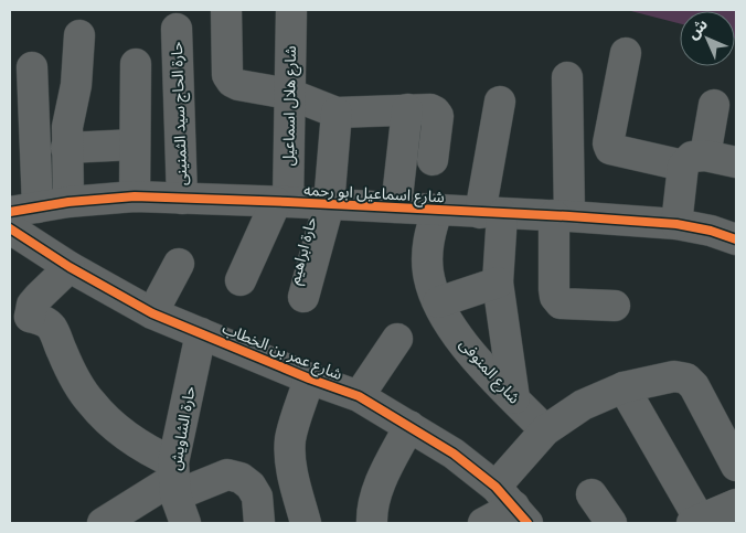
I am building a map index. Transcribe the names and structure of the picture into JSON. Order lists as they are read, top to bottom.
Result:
{
  "streets": {
    "street": [
      "شارع هلال اسماعيل",
      "حارة الحاج سيد الثمنينى",
      "شارع اسماعيل ابو رحمه",
      "حارة ابراهيم",
      "شارع عمر بن الخطاب",
      "شارع المنوفى",
      "حارة الشاويش"
    ]
  },
  "crossings": [
    ["شارع هلال اسماعيل", "شارع اسماعيل ابو رحمه"],
    ["حارة الحاج سيد الثمنينى", "شارع اسماعيل ابو رحمه"],
    ["شارع اسماعيل ابو رحمه", "حارة ابراهيم"],
    ["شارع اسماعيل ابو رحمه", "شارع المنوفى"],
    ["شارع عمر بن الخطاب", "حارة الشاويش"]
  ],
  "north": "top left"
}
